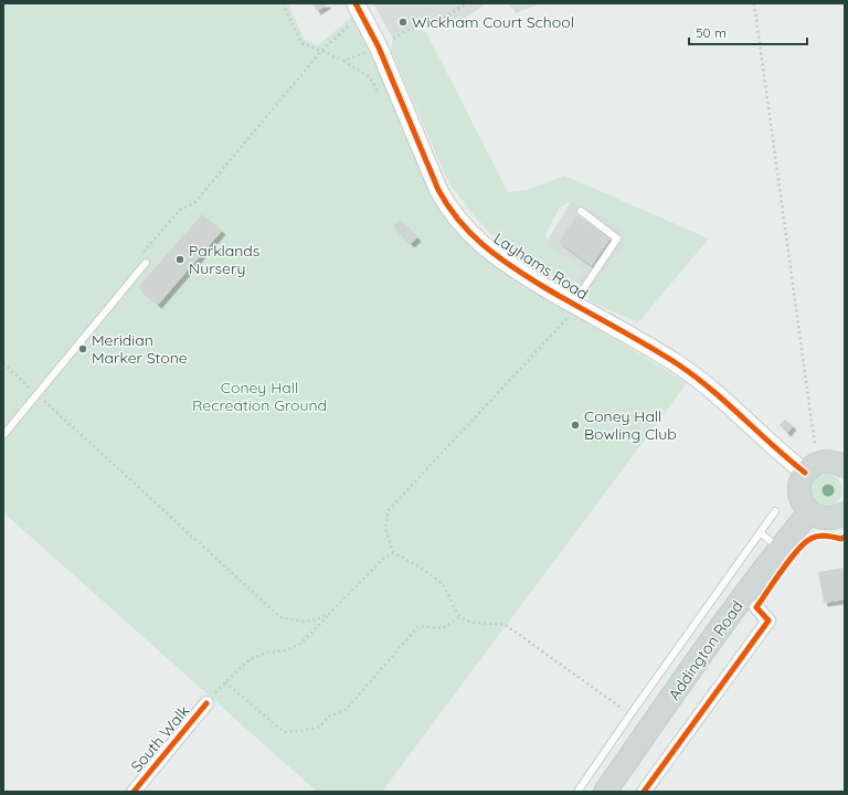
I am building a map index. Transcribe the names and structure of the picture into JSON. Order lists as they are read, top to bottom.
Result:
{
  "streets": {
    "main road": ["Addington Road"],
    "street": ["Layhams Road", "South Walk"]
  },
  "parks": ["Coney Hall Recreation Ground"],
  "places": [
    "Wickham Court School",
    "Parklands Nursery",
    "Meridian Marker Stone",
    "Coney Hall Bowling Club"
  ],
  "scale_bar": "50 m"
}
